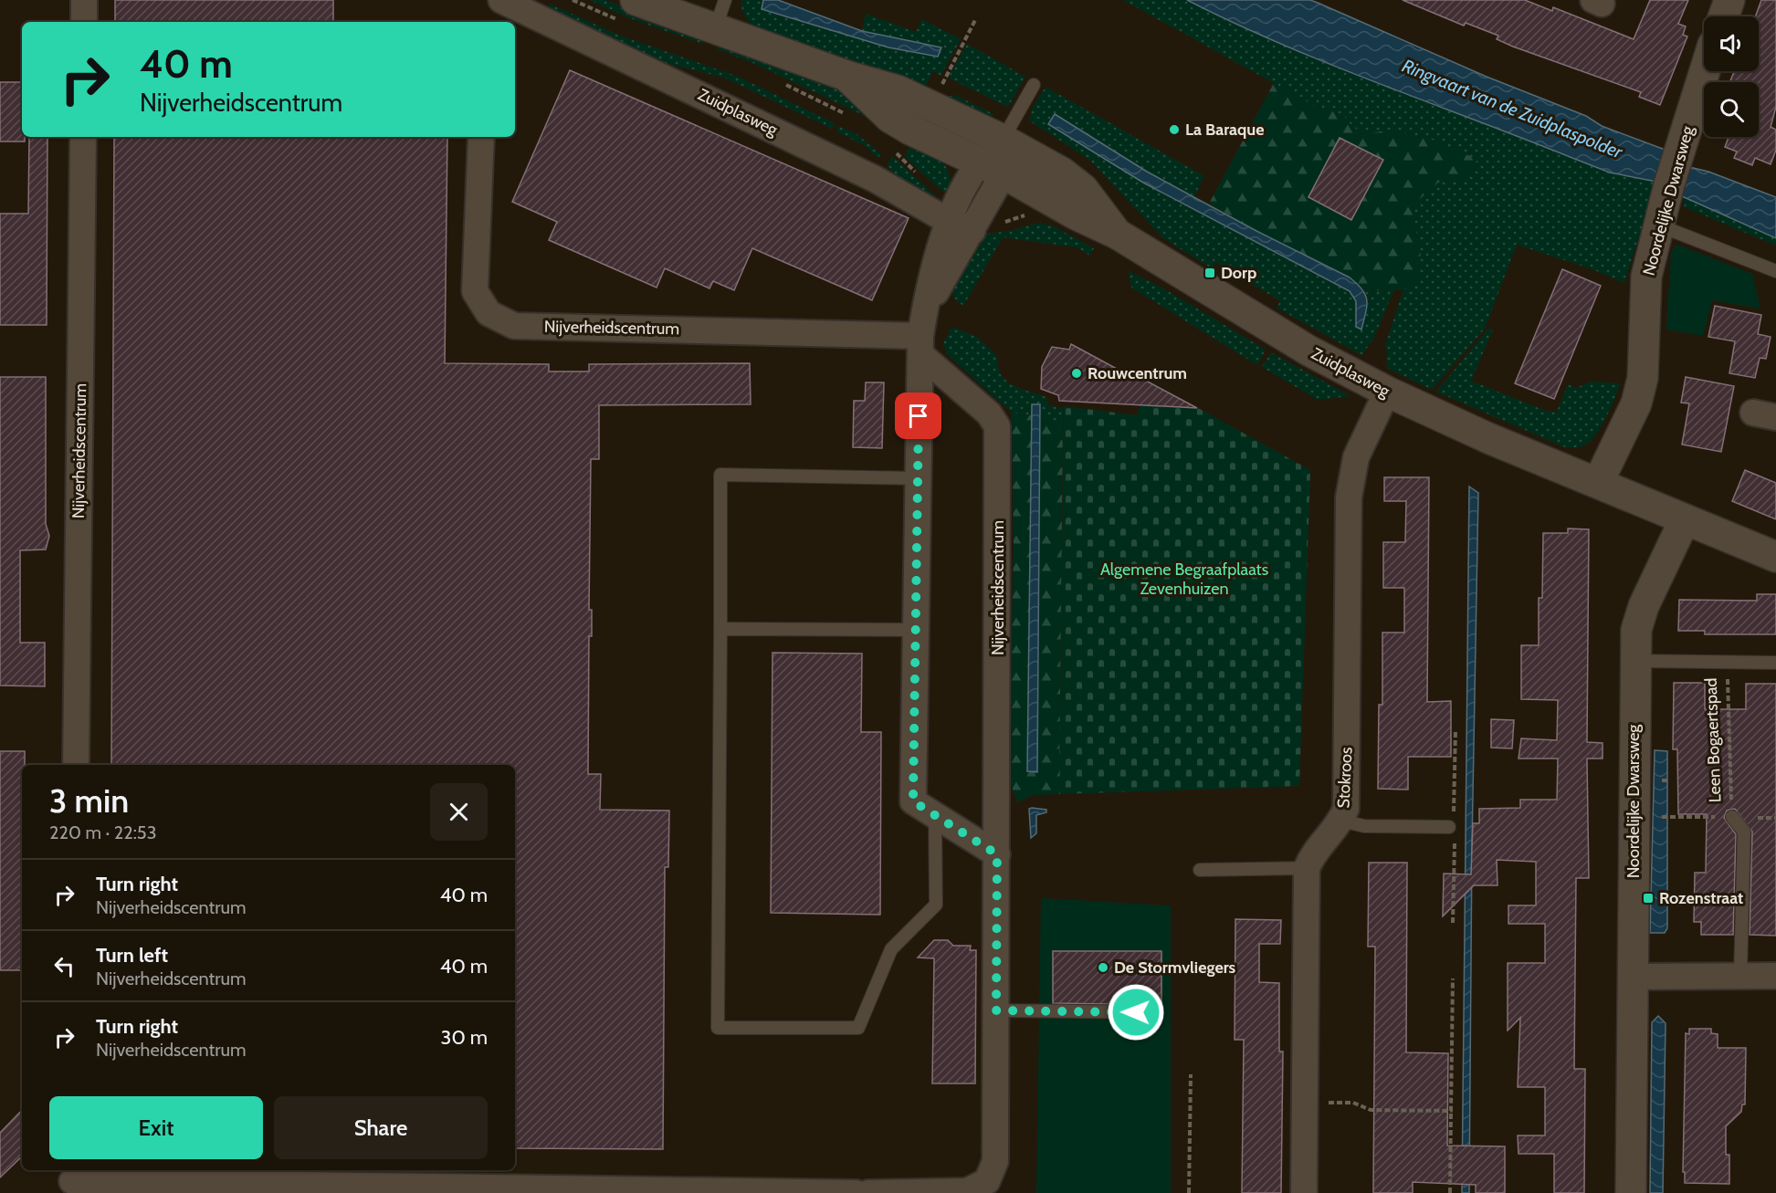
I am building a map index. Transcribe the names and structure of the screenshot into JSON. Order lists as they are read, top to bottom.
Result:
{
  "streets": {
    "main road": ["Zuidplasweg", "Noordelijke Dwarsweg"],
    "street": ["Nijverheidscentrum", "Stokroos"],
    "lane": ["Leen Bogaertspad"]
  },
  "crossings": [
    ["Zuidplasweg", "Noordelijke Dwarsweg"],
    ["Zuidplasweg", "Stokroos"],
    ["Noordelijke Dwarsweg", "Leen Bogaertspad"]
  ],
  "water": ["Ringvaart van de Zuidplaspolder"],
  "parks": ["Algemene Begraafplaats Zevenhuizen"],
  "places": {
    "other": ["La Baraque", "Rouwcentrum", "De Stormvliegers"],
    "transit": ["Dorp", "Rozenstraat"]
  },
  "page": {
    "turn": ["40 m", "Nijverheidscentrum"],
    "heading": ["3 min", "220 m · 22:53"],
    "list": [
      {
        "name": "Turn right",
        "note": "Nijverheidscentrum",
        "value": "40 m"
      },
      {
        "name": "Turn left",
        "note": "Nijverheidscentrum",
        "value": "40 m"
      },
      {
        "name": "Turn right",
        "note": "Nijverheidscentrum",
        "value": "30 m"
      }
    ],
    "buttons": ["Exit", "Share"]
  }
}
